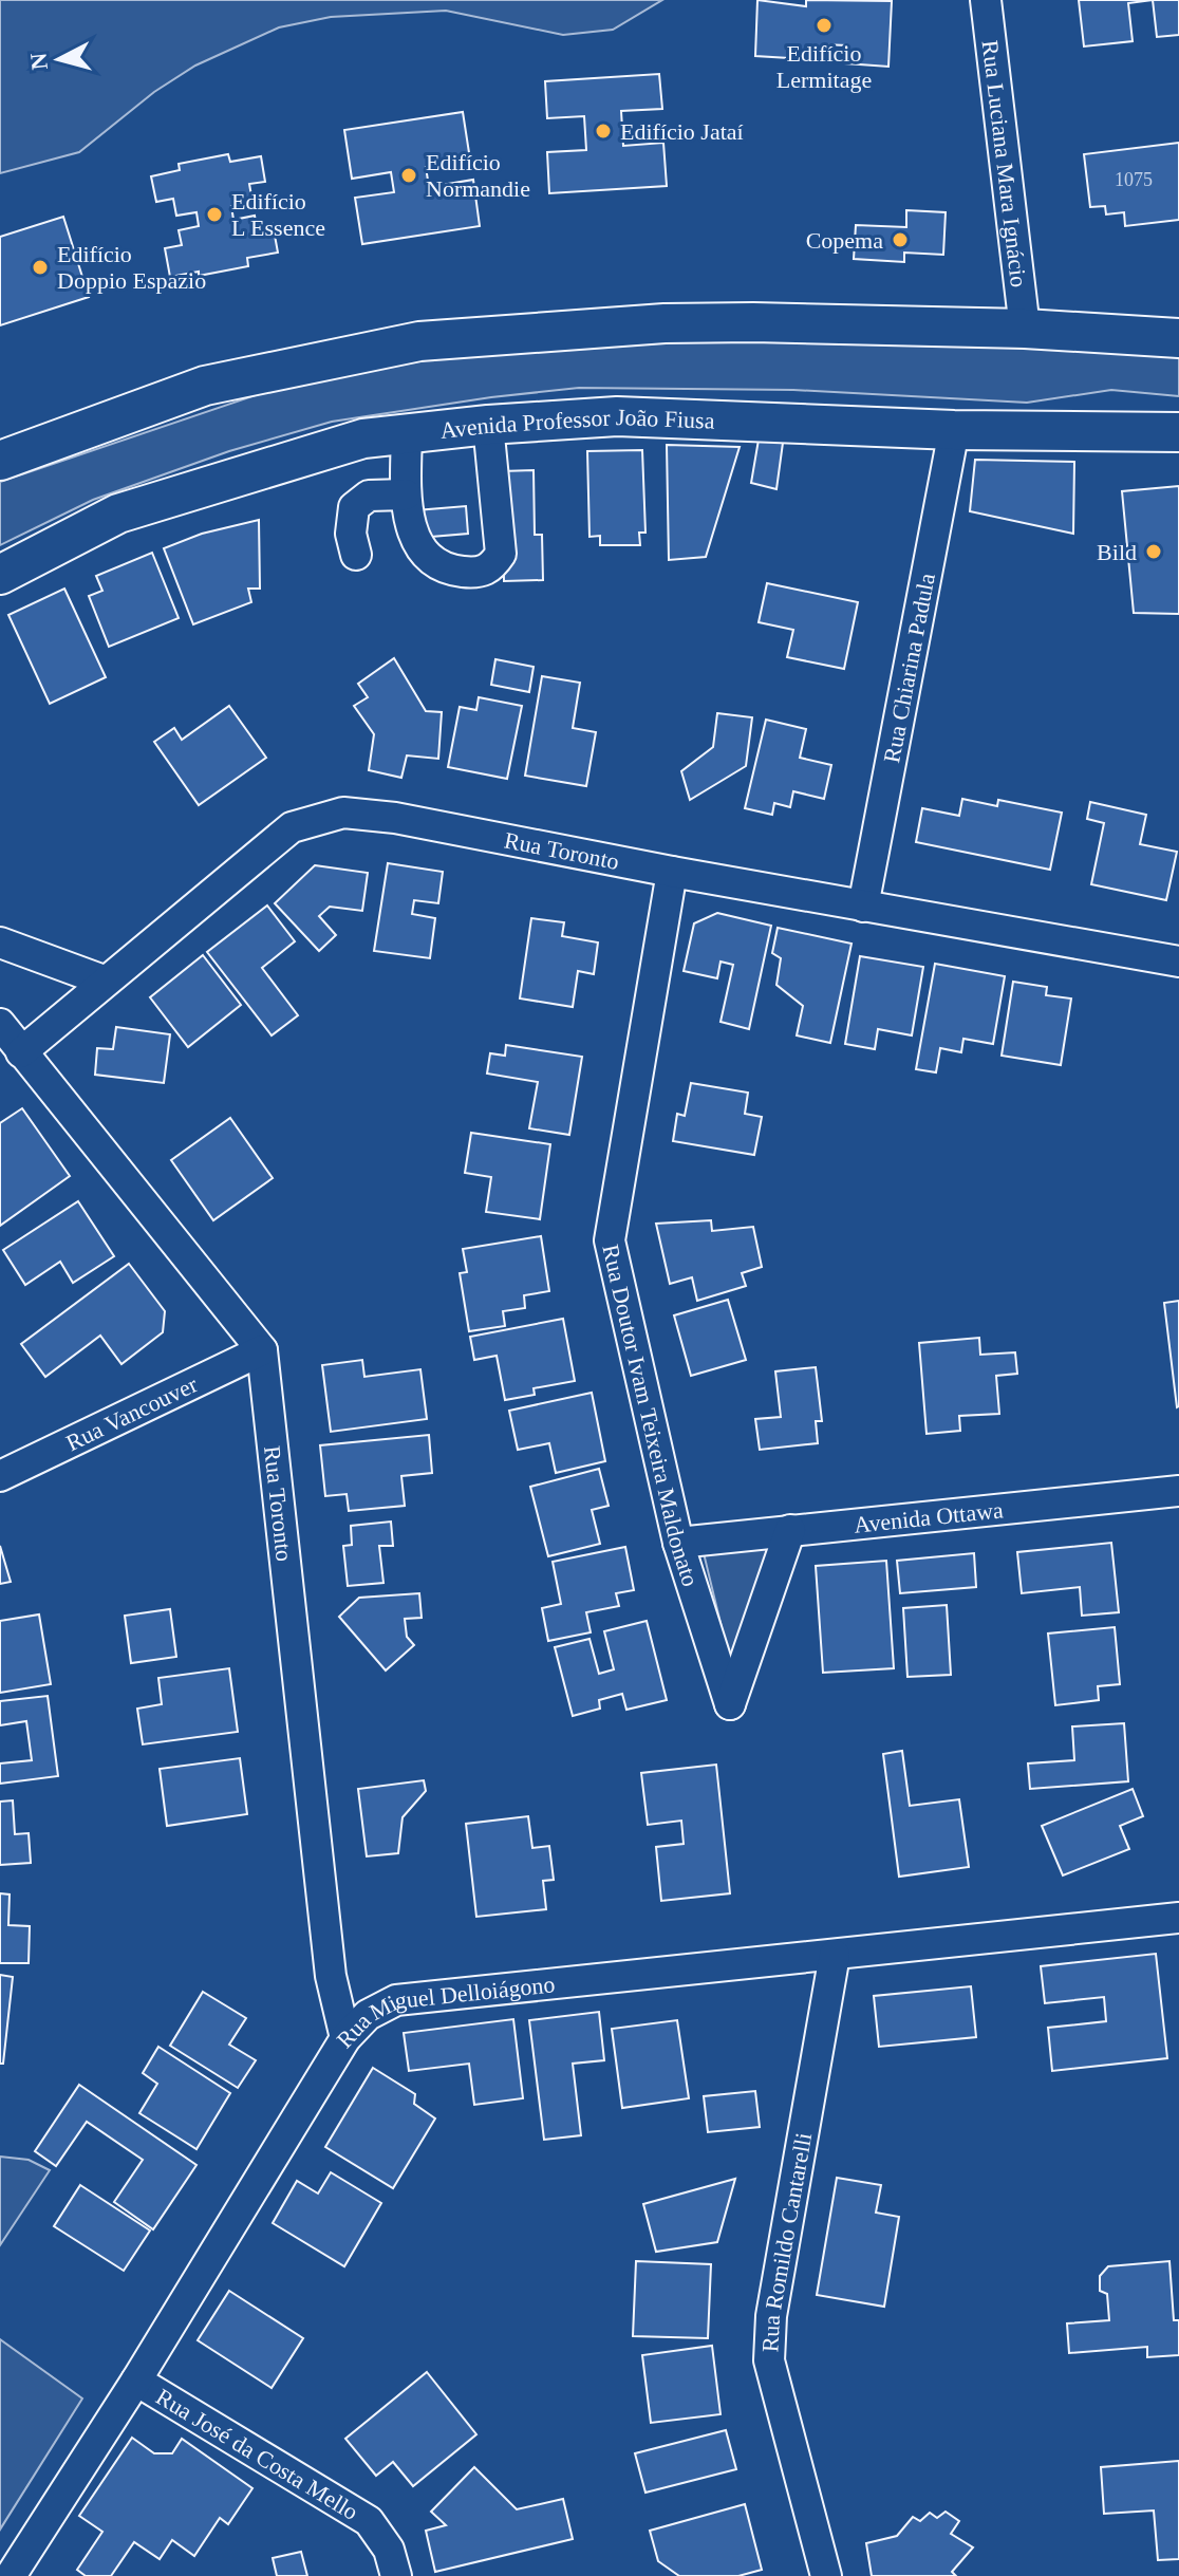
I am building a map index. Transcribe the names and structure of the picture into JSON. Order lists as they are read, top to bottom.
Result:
{
  "streets": {
    "main road": ["Avenida Professor João Fiusa"],
    "street": [
      "Rua Luciana Mara Ignácio",
      "Rua Chiarina Padula",
      "Rua Toronto",
      "Rua Vancouver",
      "Rua Doutor Ivam Teixeira Maldonato",
      "Avenida Ottawa",
      "Rua Miguel Delloiágono",
      "Rua Romildo Cantarelli",
      "Rua José da Costa Mello"
    ]
  },
  "crossings": [
    ["Avenida Professor João Fiusa", "Rua Chiarina Padula"],
    ["Rua Chiarina Padula", "Rua Toronto"],
    ["Rua Toronto", "Rua Vancouver"],
    ["Rua Toronto", "Rua Doutor Ivam Teixeira Maldonato"],
    ["Rua Toronto", "Rua Miguel Delloiágono"],
    ["Rua Doutor Ivam Teixeira Maldonato", "Avenida Ottawa"],
    ["Rua Miguel Delloiágono", "Rua Romildo Cantarelli"],
    ["Rua Miguel Delloiágono", "Rua José da Costa Mello"]
  ],
  "places": [
    "Edifício Lermitage",
    "Edifício Jataí",
    "Edifício Normandie",
    "Edifício L Essence",
    "Copema",
    "Edifício Doppio Espazio",
    "Bild"
  ],
  "house_numbers": ["1075"],
  "north": "left"
}
